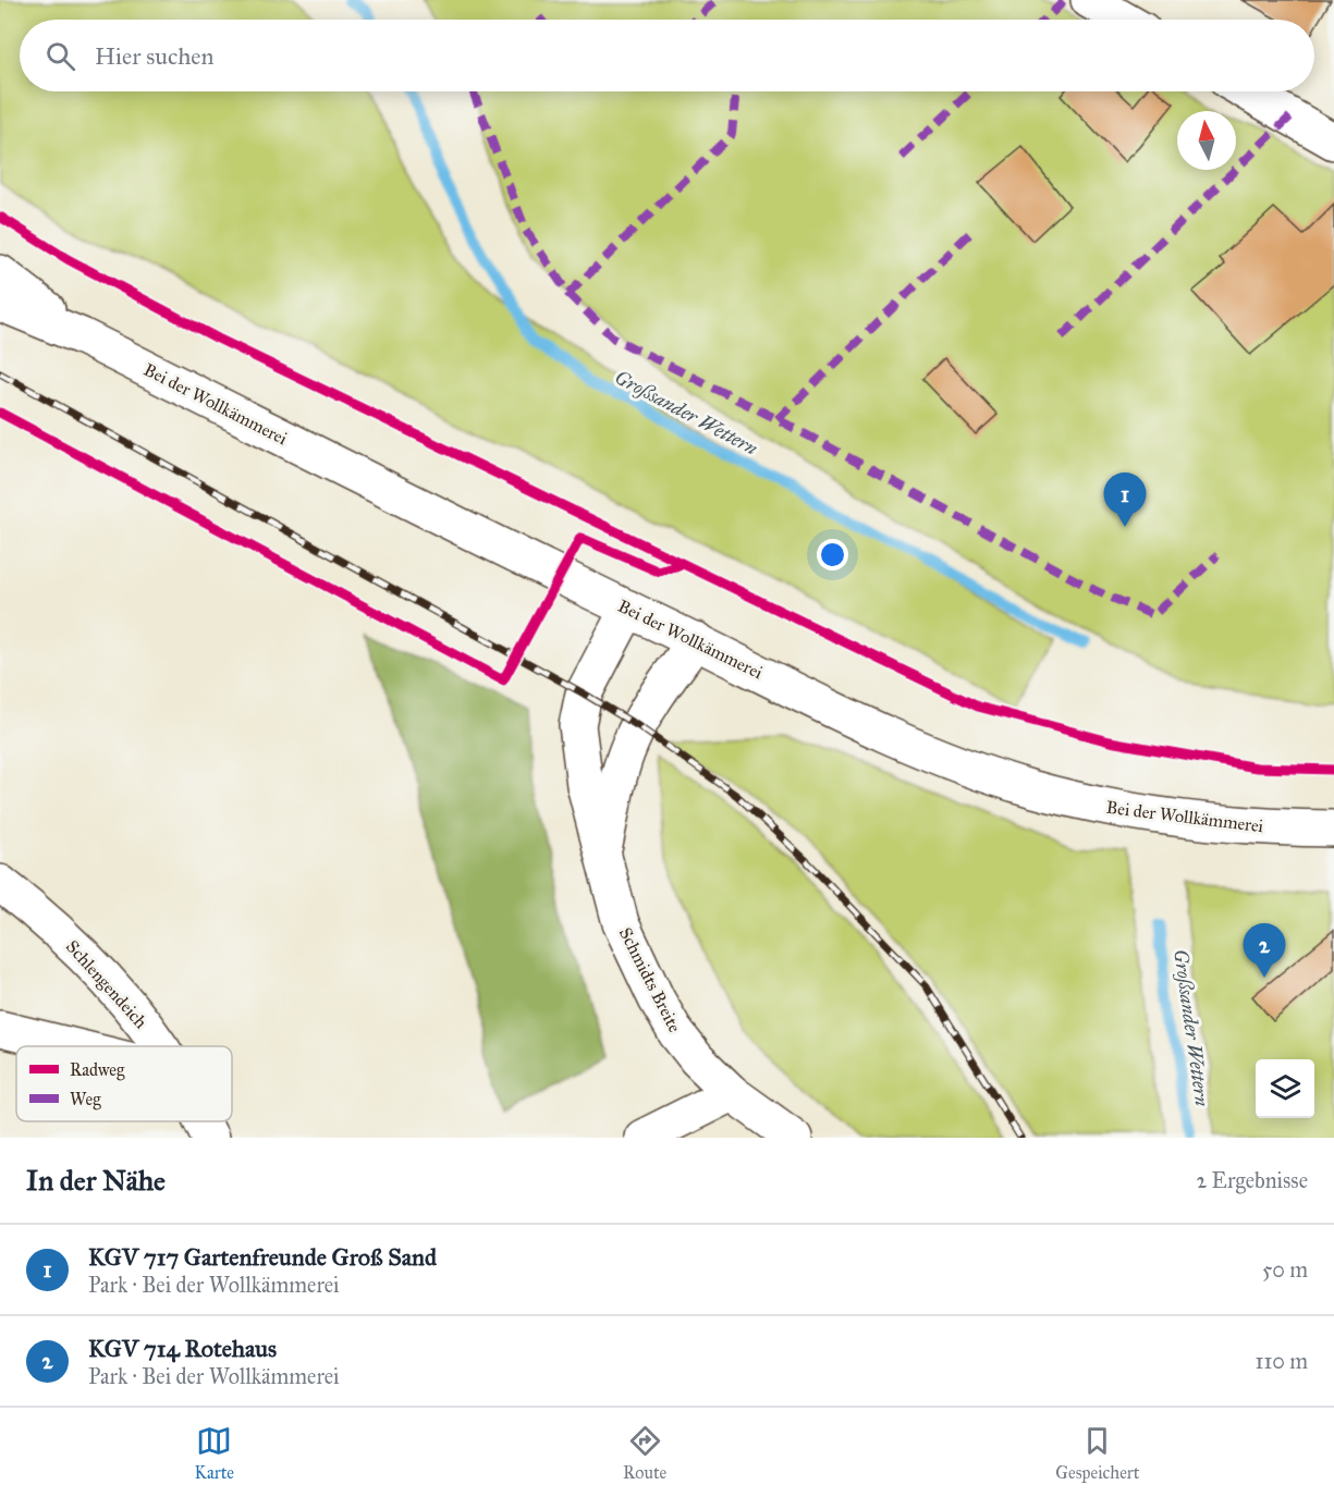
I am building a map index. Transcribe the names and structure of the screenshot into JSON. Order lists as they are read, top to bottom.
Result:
{
  "streets": {
    "main road": ["Bei der Wollkämmerei", "Schmidts Breite", "Schlengendeich"]
  },
  "crossings": [
    ["Bei der Wollkämmerei", "Schmidts Breite"]
  ],
  "water": ["Großsander Wettern"],
  "legend": ["Radweg", "Weg"],
  "north": "top",
  "page": {
    "search": "Hier suchen",
    "pins": ["1", "2"],
    "heading": ["In der Nähe", "2 Ergebnisse"],
    "list": [
      {
        "mark": "1",
        "name": "KGV 717 Gartenfreunde Groß Sand",
        "note": "Park · Bei der Wollkämmerei",
        "value": "50 m"
      },
      {
        "mark": "2",
        "name": "KGV 714 Rotehaus",
        "note": "Park · Bei der Wollkämmerei",
        "value": "110 m"
      }
    ],
    "nav": ["Karte", "Route", "Gespeichert"]
  }
}
